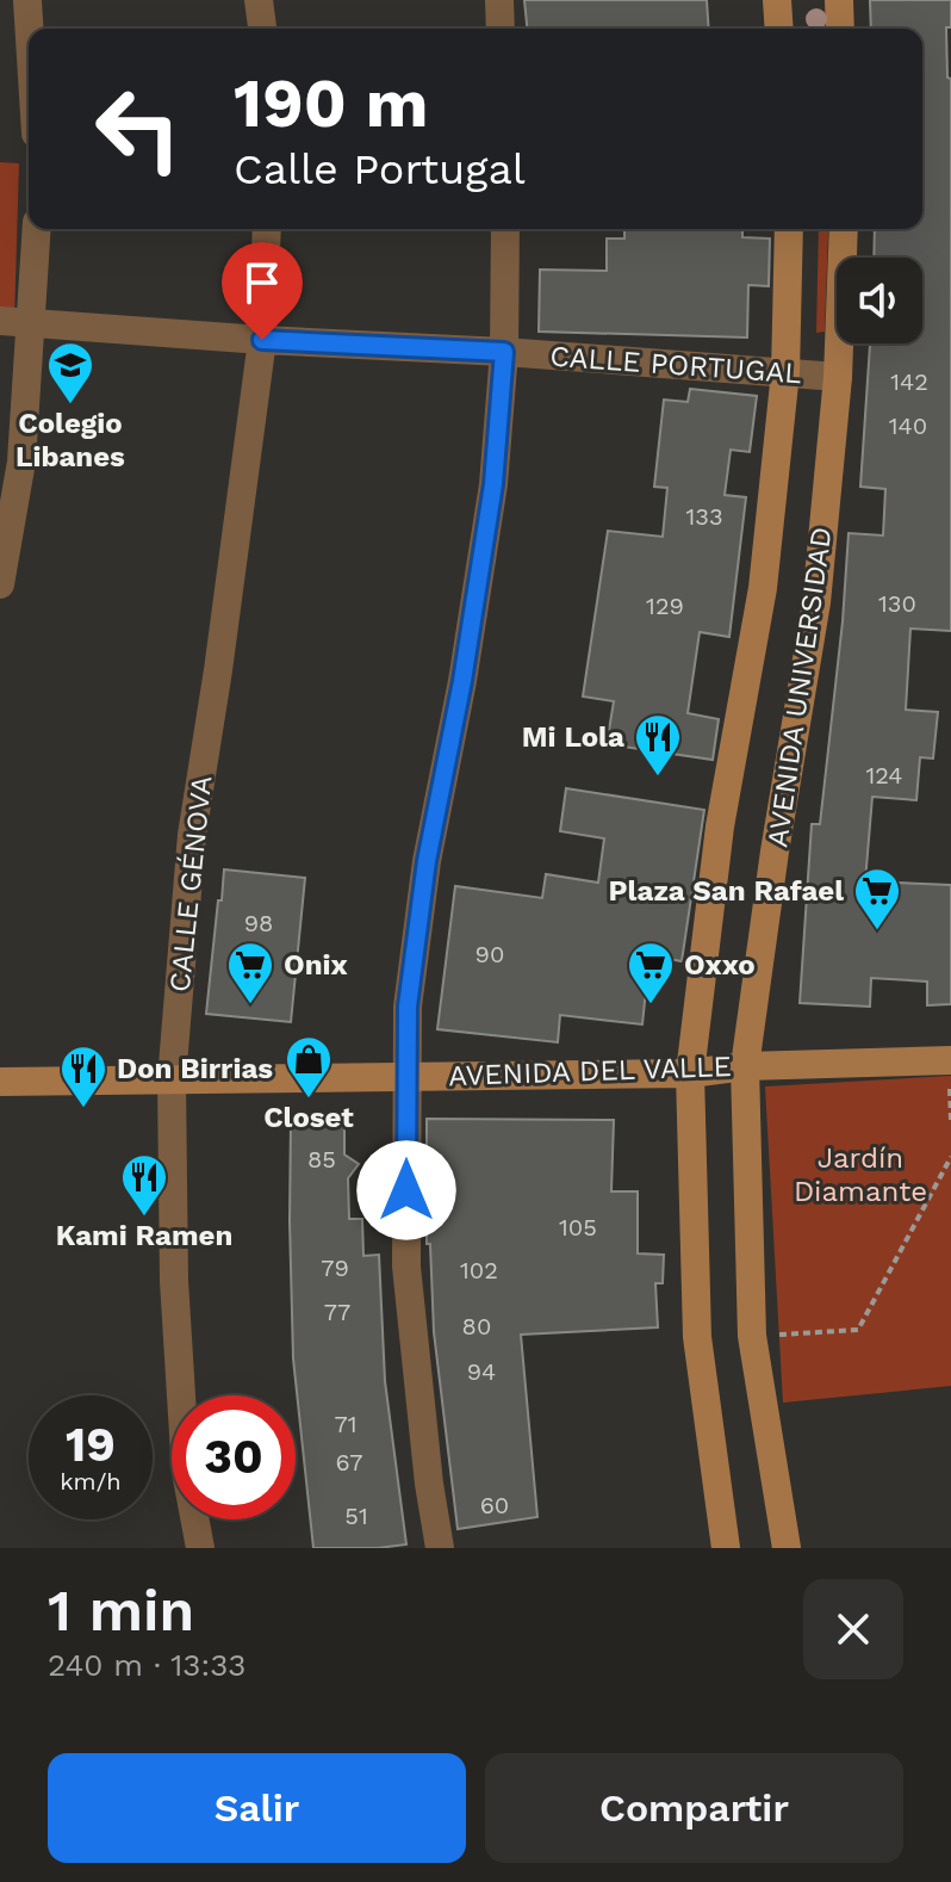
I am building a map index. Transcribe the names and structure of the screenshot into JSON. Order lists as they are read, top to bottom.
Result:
{
  "streets": {
    "main road": ["AVENIDA UNIVERSIDAD", "AVENIDA DEL VALLE"],
    "street": ["CALLE PORTUGAL", "CALLE GÉNOVA"]
  },
  "crossings": [
    ["CALLE PORTUGAL", "AVENIDA UNIVERSIDAD"],
    ["CALLE PORTUGAL", "CALLE GÉNOVA"],
    ["AVENIDA UNIVERSIDAD", "AVENIDA DEL VALLE"],
    ["CALLE GÉNOVA", "AVENIDA DEL VALLE"]
  ],
  "parks": ["Jardín Diamante"],
  "places": {
    "school or university": ["Colegio Libanes"],
    "restaurant": ["Mi Lola", "Don Birrias", "Kami Ramen"],
    "supermarket": ["Plaza San Rafael", "Onix", "Oxxo"],
    "shop": ["Closet"]
  },
  "house_numbers": [
    "142",
    "140",
    "133",
    "130",
    "129",
    "124",
    "98",
    "90",
    "85",
    "105",
    "79",
    "102",
    "77",
    "80",
    "94",
    "71",
    "67",
    "60",
    "51"
  ],
  "page": {
    "turn": ["190 m", "Calle Portugal"],
    "speed": "19 km/h",
    "limit": "30",
    "heading": ["1 min", "240 m · 13:33"],
    "buttons": ["Salir", "Compartir"]
  }
}
